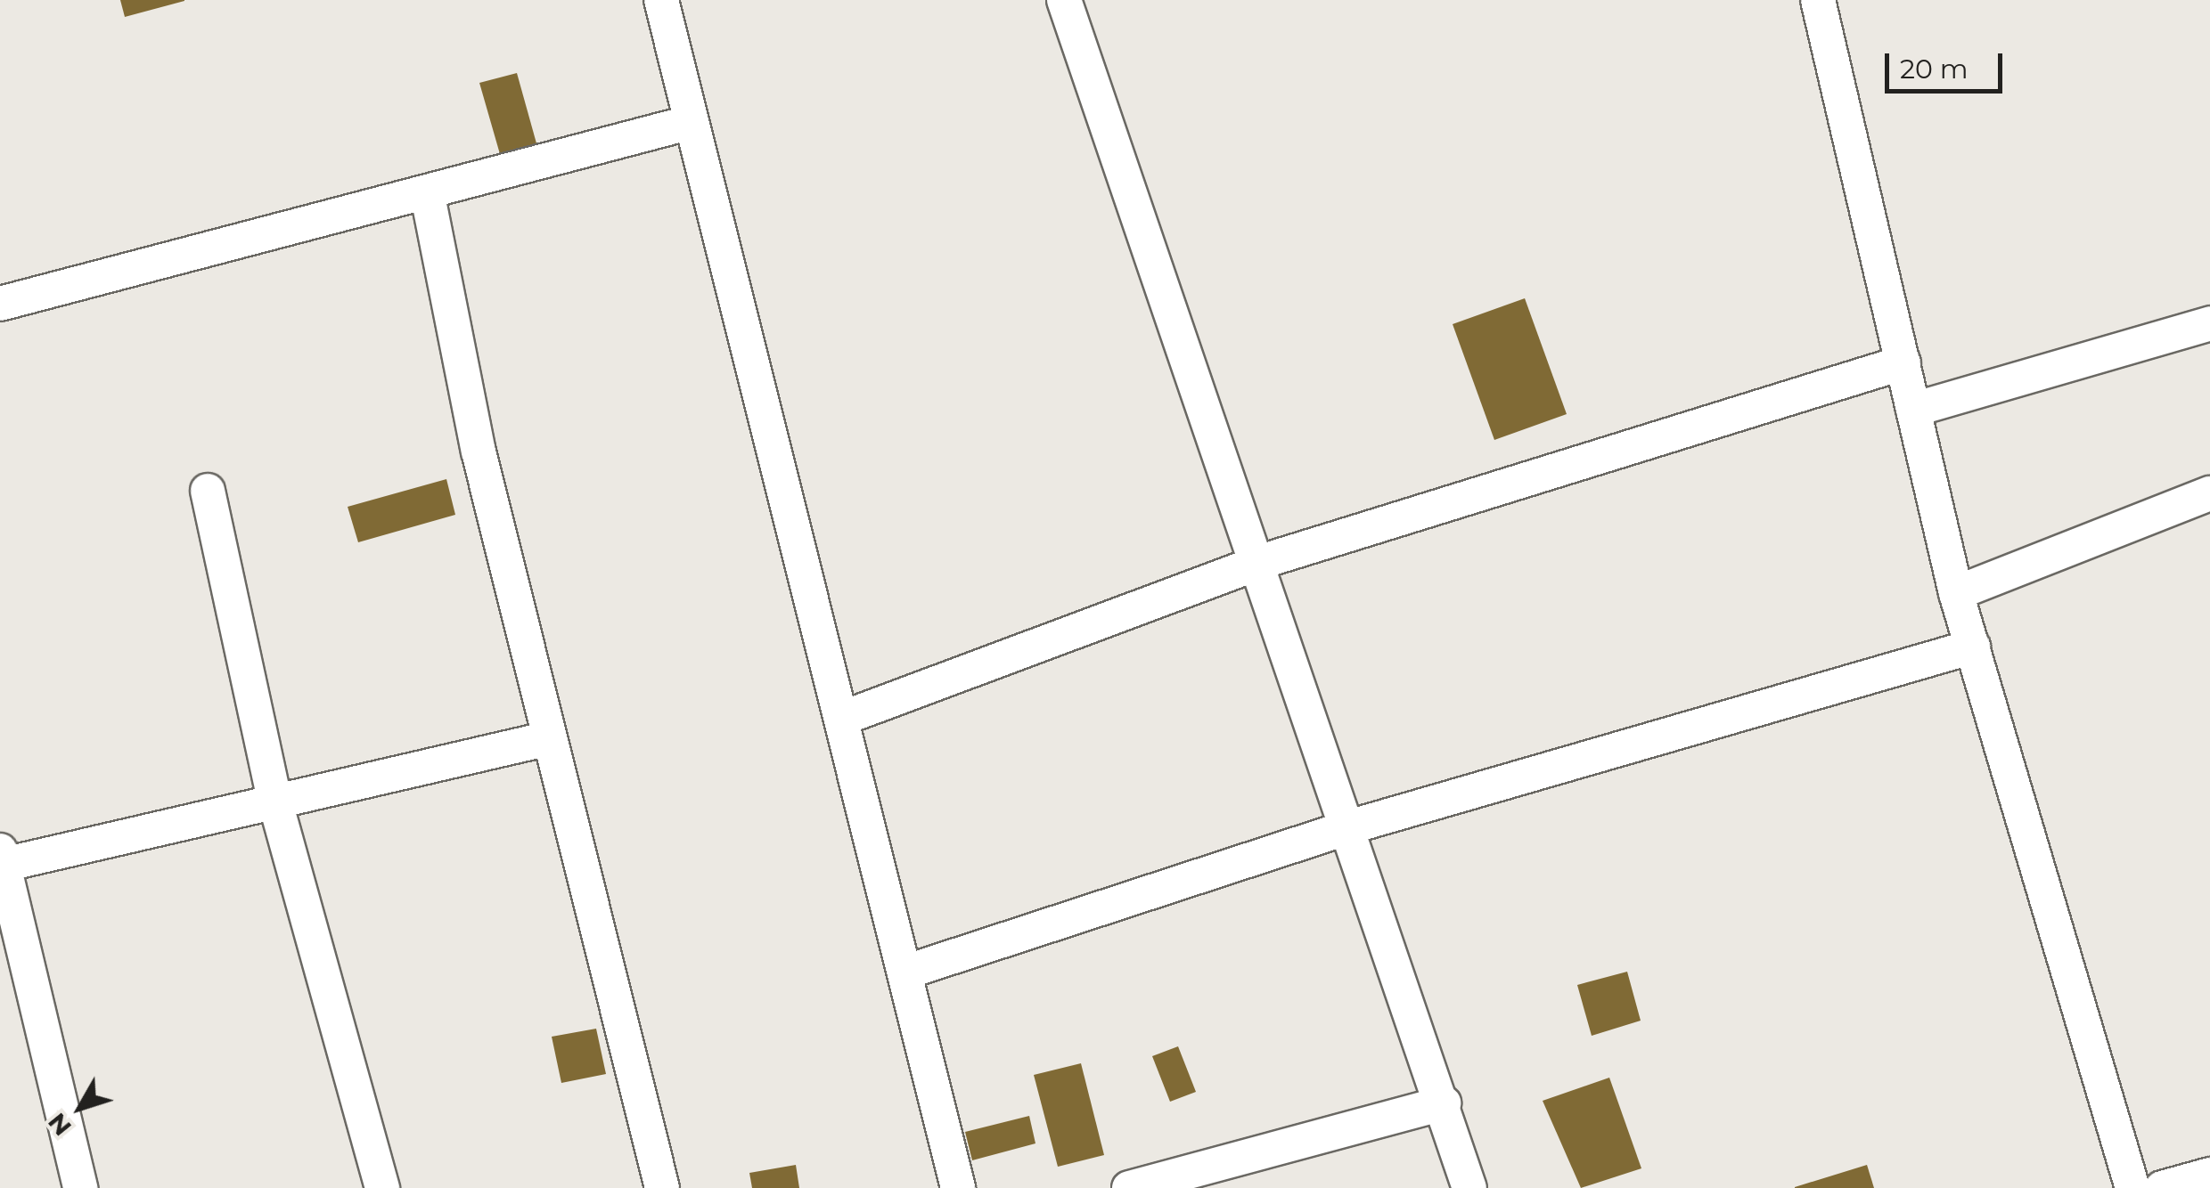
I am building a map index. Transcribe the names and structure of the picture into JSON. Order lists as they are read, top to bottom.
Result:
{
  "scale_bar": "20 m",
  "north": "bottom left"
}
